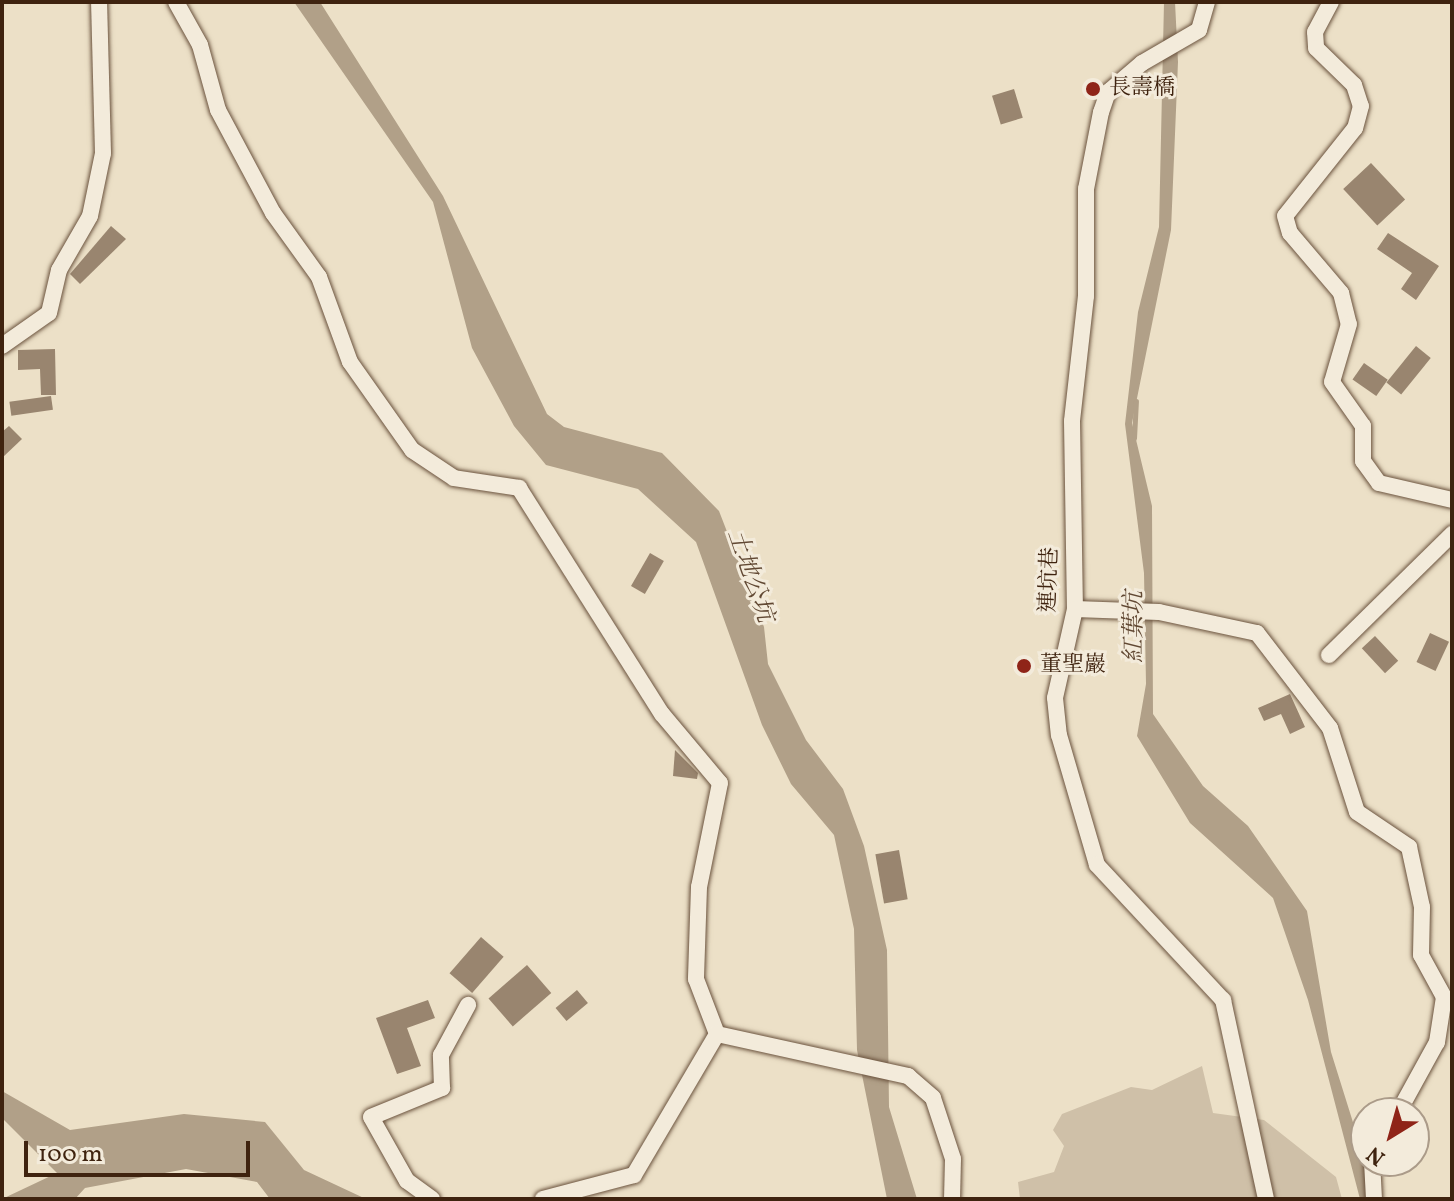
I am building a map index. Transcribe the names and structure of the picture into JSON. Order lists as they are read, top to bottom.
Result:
{
  "streets": {
    "street": ["連坑巷"]
  },
  "water": ["土地公坑", "紅葉坑"],
  "places": ["長壽橋", "董聖巖"],
  "scale_bar": "100 m",
  "north": "bottom left"
}
